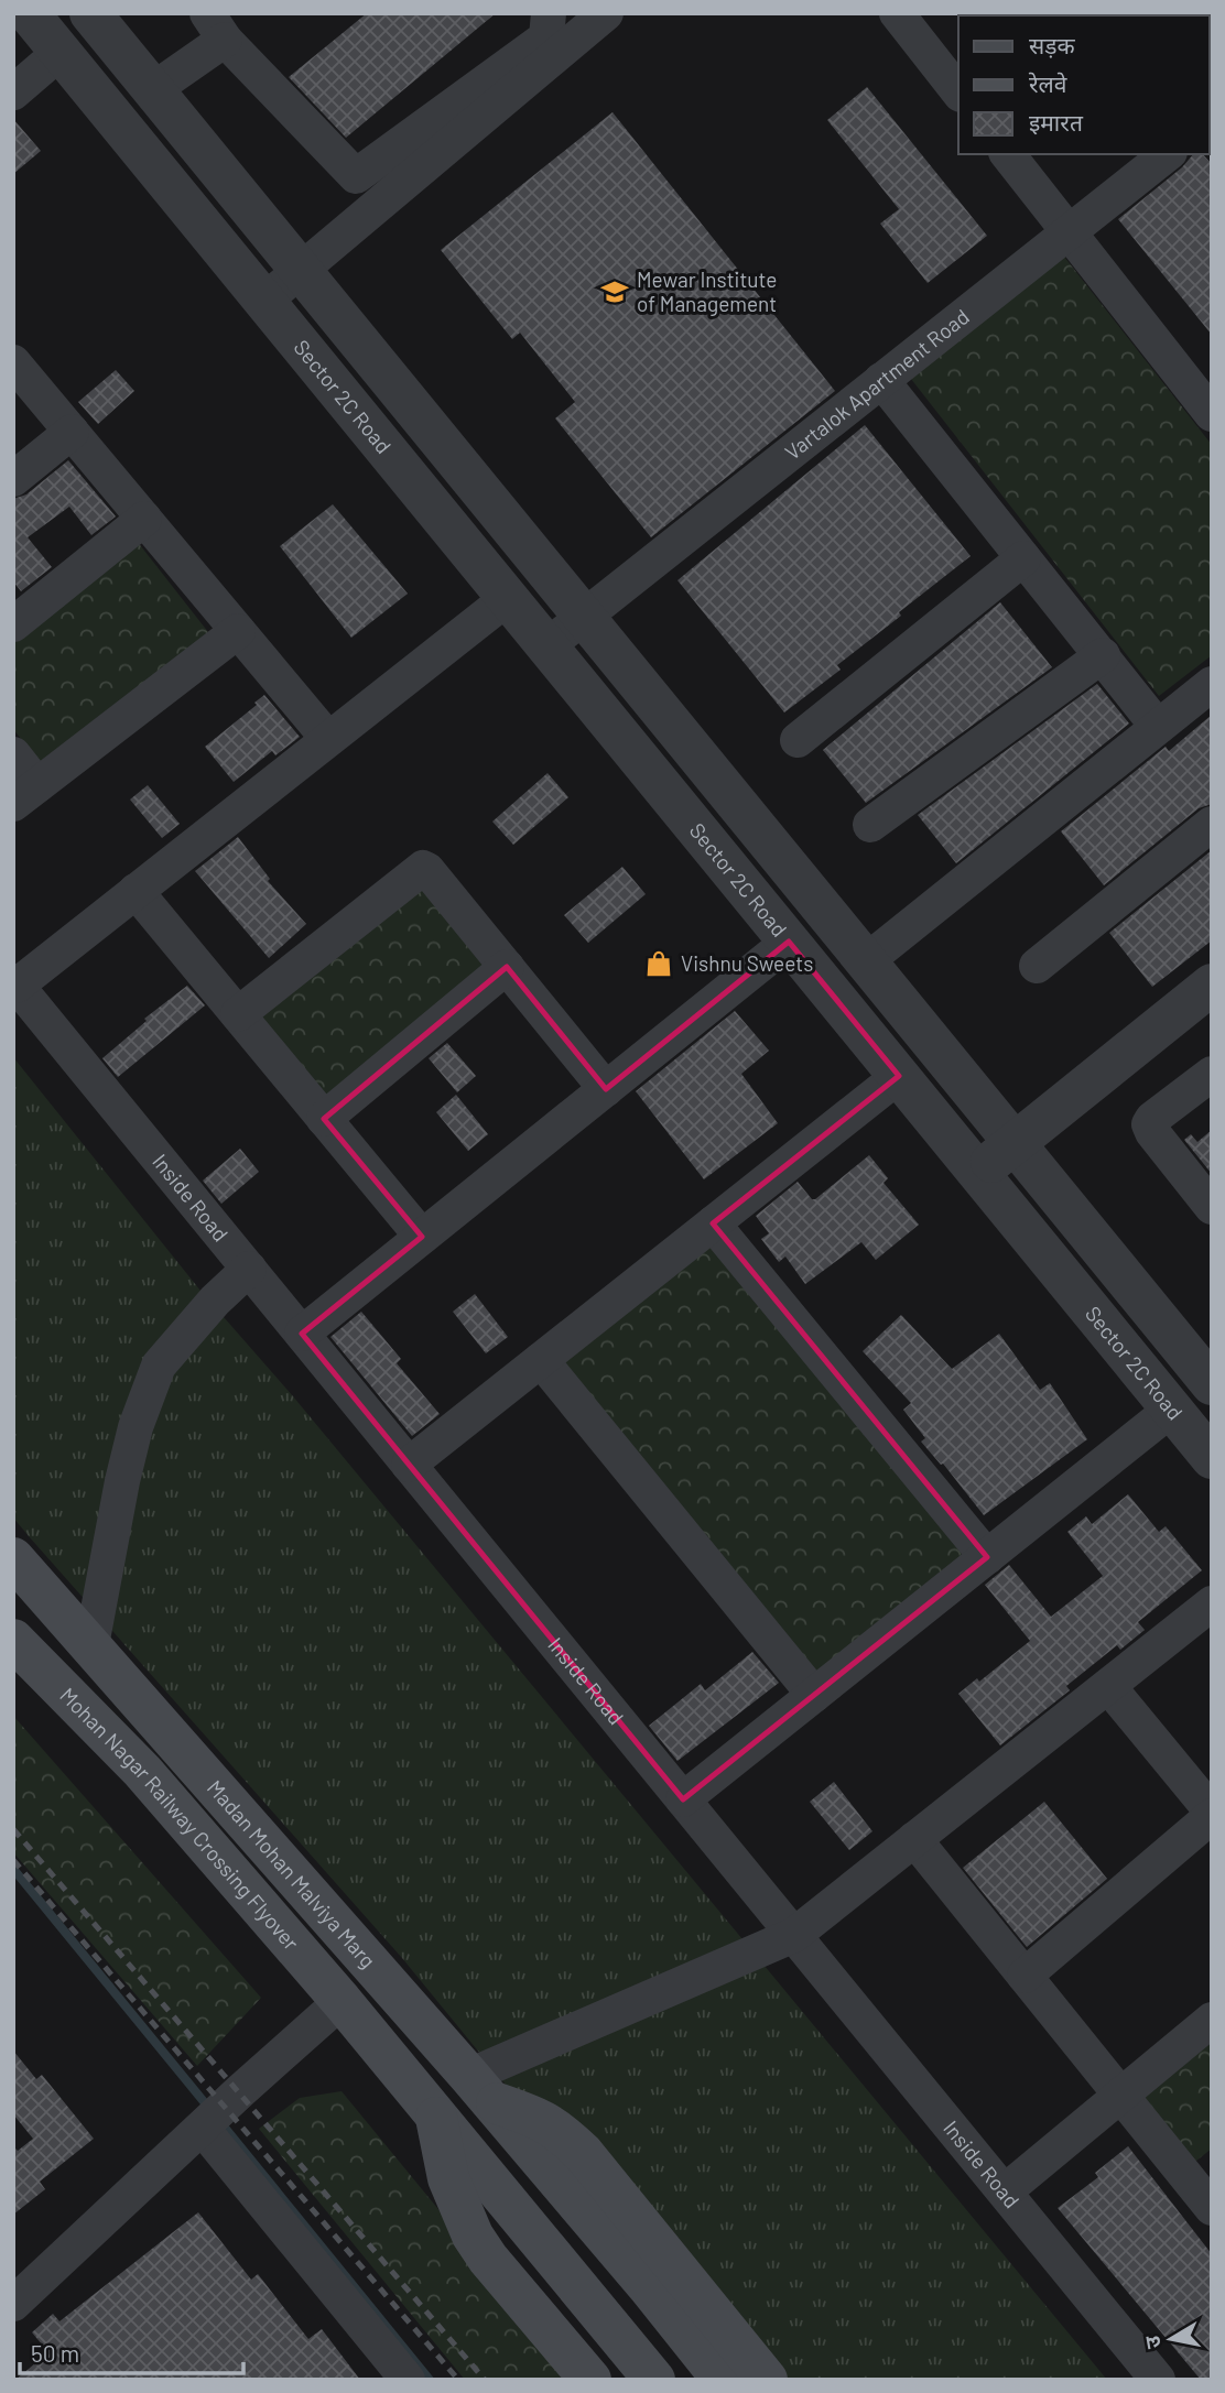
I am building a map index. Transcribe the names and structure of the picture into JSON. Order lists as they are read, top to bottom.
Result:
{
  "streets": {
    "main road": ["Mohan Nagar Railway Crossing Flyover", "Madan Mohan Malviya Marg"],
    "street": ["Vartalok Apartment Road", "Sector 2C Road", "Inside Road"]
  },
  "crossings": [
    ["Vartalok Apartment Road", "Sector 2C Road"]
  ],
  "places": {
    "school or university": ["Mewar Institute of Management"],
    "shop": ["Vishnu Sweets"]
  },
  "legend": ["सड़क", "रेलवे", "इमारत"],
  "scale_bar": "50 m",
  "north": "left"
}
